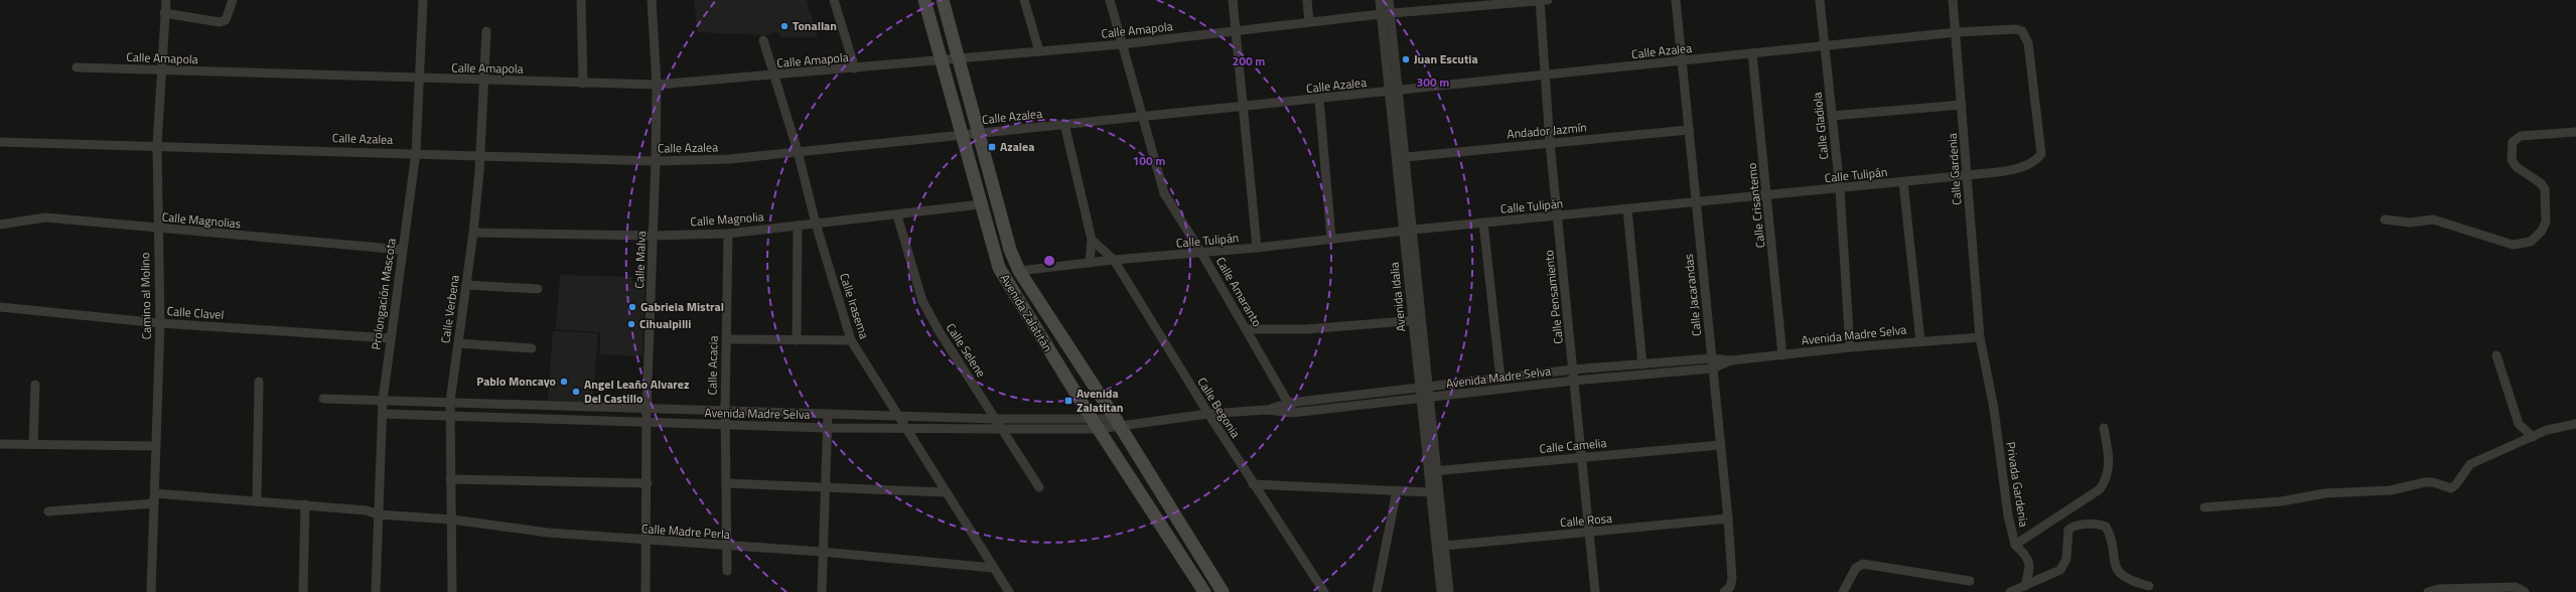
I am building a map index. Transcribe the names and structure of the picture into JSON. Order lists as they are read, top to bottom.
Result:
{
  "streets": {
    "street": [
      "Calle Amapola",
      "Calle Azalea",
      "Calle Gladiola",
      "Andador Jazmín",
      "Calle Gardenia",
      "Calle Tulipán",
      "Calle Crisantemo",
      "Calle Magnolia",
      "Calle Magnolias",
      "Calle Malva",
      "Calle Amaranto",
      "Prolongación Mascota",
      "Calle Jacarandas",
      "Camino al Molino",
      "Avenida Idalia",
      "Calle Pensamiento",
      "Calle Irasema",
      "Calle Verbena",
      "Calle Clavel",
      "Avenida Zalatitán",
      "Avenida Madre Selva",
      "Calle Selene",
      "Calle Acacia",
      "Calle Begonia",
      "Calle Camelia",
      "Privada Gardenia",
      "Calle Rosa",
      "Calle Madre Perla"
    ]
  },
  "crossings": [
    ["Calle Amapola", "Calle Malva"],
    ["Calle Amapola", "Calle Amaranto"],
    ["Calle Amapola", "Prolongación Mascota"],
    ["Calle Amapola", "Camino al Molino"],
    ["Calle Amapola", "Avenida Idalia"],
    ["Calle Amapola", "Calle Pensamiento"],
    ["Calle Amapola", "Calle Irasema"],
    ["Calle Amapola", "Calle Verbena"],
    ["Calle Amapola", "Avenida Zalatitán"],
    ["Calle Azalea", "Calle Gladiola"],
    ["Calle Azalea", "Calle Gardenia"],
    ["Calle Azalea", "Calle Tulipán"],
    ["Calle Azalea", "Calle Crisantemo"],
    ["Calle Azalea", "Calle Malva"],
    ["Calle Azalea", "Calle Amaranto"],
    ["Calle Azalea", "Prolongación Mascota"],
    ["Calle Azalea", "Calle Jacarandas"],
    ["Calle Azalea", "Camino al Molino"],
    ["Calle Azalea", "Avenida Idalia"],
    ["Calle Azalea", "Calle Pensamiento"],
    ["Calle Azalea", "Calle Irasema"],
    ["Calle Azalea", "Calle Verbena"],
    ["Calle Azalea", "Avenida Zalatitán"],
    ["Calle Gladiola", "Calle Tulipán"],
    ["Calle Gladiola", "Avenida Madre Selva"],
    ["Andador Jazmín", "Calle Jacarandas"],
    ["Andador Jazmín", "Avenida Idalia"],
    ["Andador Jazmín", "Calle Pensamiento"],
    ["Calle Gardenia", "Calle Tulipán"],
    ["Calle Gardenia", "Avenida Madre Selva"],
    ["Calle Gardenia", "Privada Gardenia"],
    ["Calle Tulipán", "Calle Crisantemo"],
    ["Calle Tulipán", "Calle Amaranto"],
    ["Calle Tulipán", "Calle Jacarandas"],
    ["Calle Tulipán", "Avenida Idalia"],
    ["Calle Tulipán", "Calle Pensamiento"],
    ["Calle Tulipán", "Avenida Zalatitán"],
    ["Calle Tulipán", "Calle Begonia"],
    ["Calle Crisantemo", "Avenida Madre Selva"],
    ["Calle Magnolia", "Calle Malva"],
    ["Calle Magnolia", "Calle Irasema"],
    ["Calle Magnolia", "Calle Verbena"],
    ["Calle Magnolia", "Avenida Zalatitán"],
    ["Calle Magnolia", "Calle Selene"],
    ["Calle Magnolia", "Calle Acacia"],
    ["Calle Magnolias", "Prolongación Mascota"],
    ["Calle Magnolias", "Camino al Molino"],
    ["Calle Malva", "Avenida Madre Selva"],
    ["Calle Malva", "Calle Madre Perla"],
    ["Calle Amaranto", "Avenida Madre Selva"],
    ["Prolongación Mascota", "Calle Clavel"],
    ["Prolongación Mascota", "Avenida Madre Selva"],
    ["Prolongación Mascota", "Calle Madre Perla"],
    ["Calle Jacarandas", "Avenida Madre Selva"],
    ["Calle Jacarandas", "Calle Camelia"],
    ["Calle Jacarandas", "Calle Rosa"],
    ["Camino al Molino", "Calle Clavel"],
    ["Camino al Molino", "Calle Madre Perla"],
    ["Avenida Idalia", "Avenida Madre Selva"],
    ["Avenida Idalia", "Calle Camelia"],
    ["Avenida Idalia", "Calle Rosa"],
    ["Calle Pensamiento", "Avenida Madre Selva"],
    ["Calle Pensamiento", "Calle Camelia"],
    ["Calle Pensamiento", "Calle Rosa"],
    ["Calle Irasema", "Avenida Madre Selva"],
    ["Calle Irasema", "Calle Madre Perla"],
    ["Calle Verbena", "Avenida Madre Selva"],
    ["Calle Verbena", "Calle Madre Perla"],
    ["Avenida Zalatitán", "Avenida Madre Selva"],
    ["Avenida Madre Selva", "Calle Selene"],
    ["Avenida Madre Selva", "Calle Acacia"],
    ["Avenida Madre Selva", "Calle Begonia"],
    ["Avenida Madre Selva", "Privada Gardenia"],
    ["Calle Acacia", "Calle Madre Perla"]
  ],
  "places": {
    "other": [
      "Tonallan",
      "Juan Escutia",
      "Gabriela Mistral",
      "Cihualpilli",
      "Pablo Moncayo",
      "Angel Leaño Alvarez Del Castillo"
    ],
    "transit": ["Azalea", "Avenida Zalatitan"]
  },
  "rings": ["200 m", "300 m", "100 m"]
}
